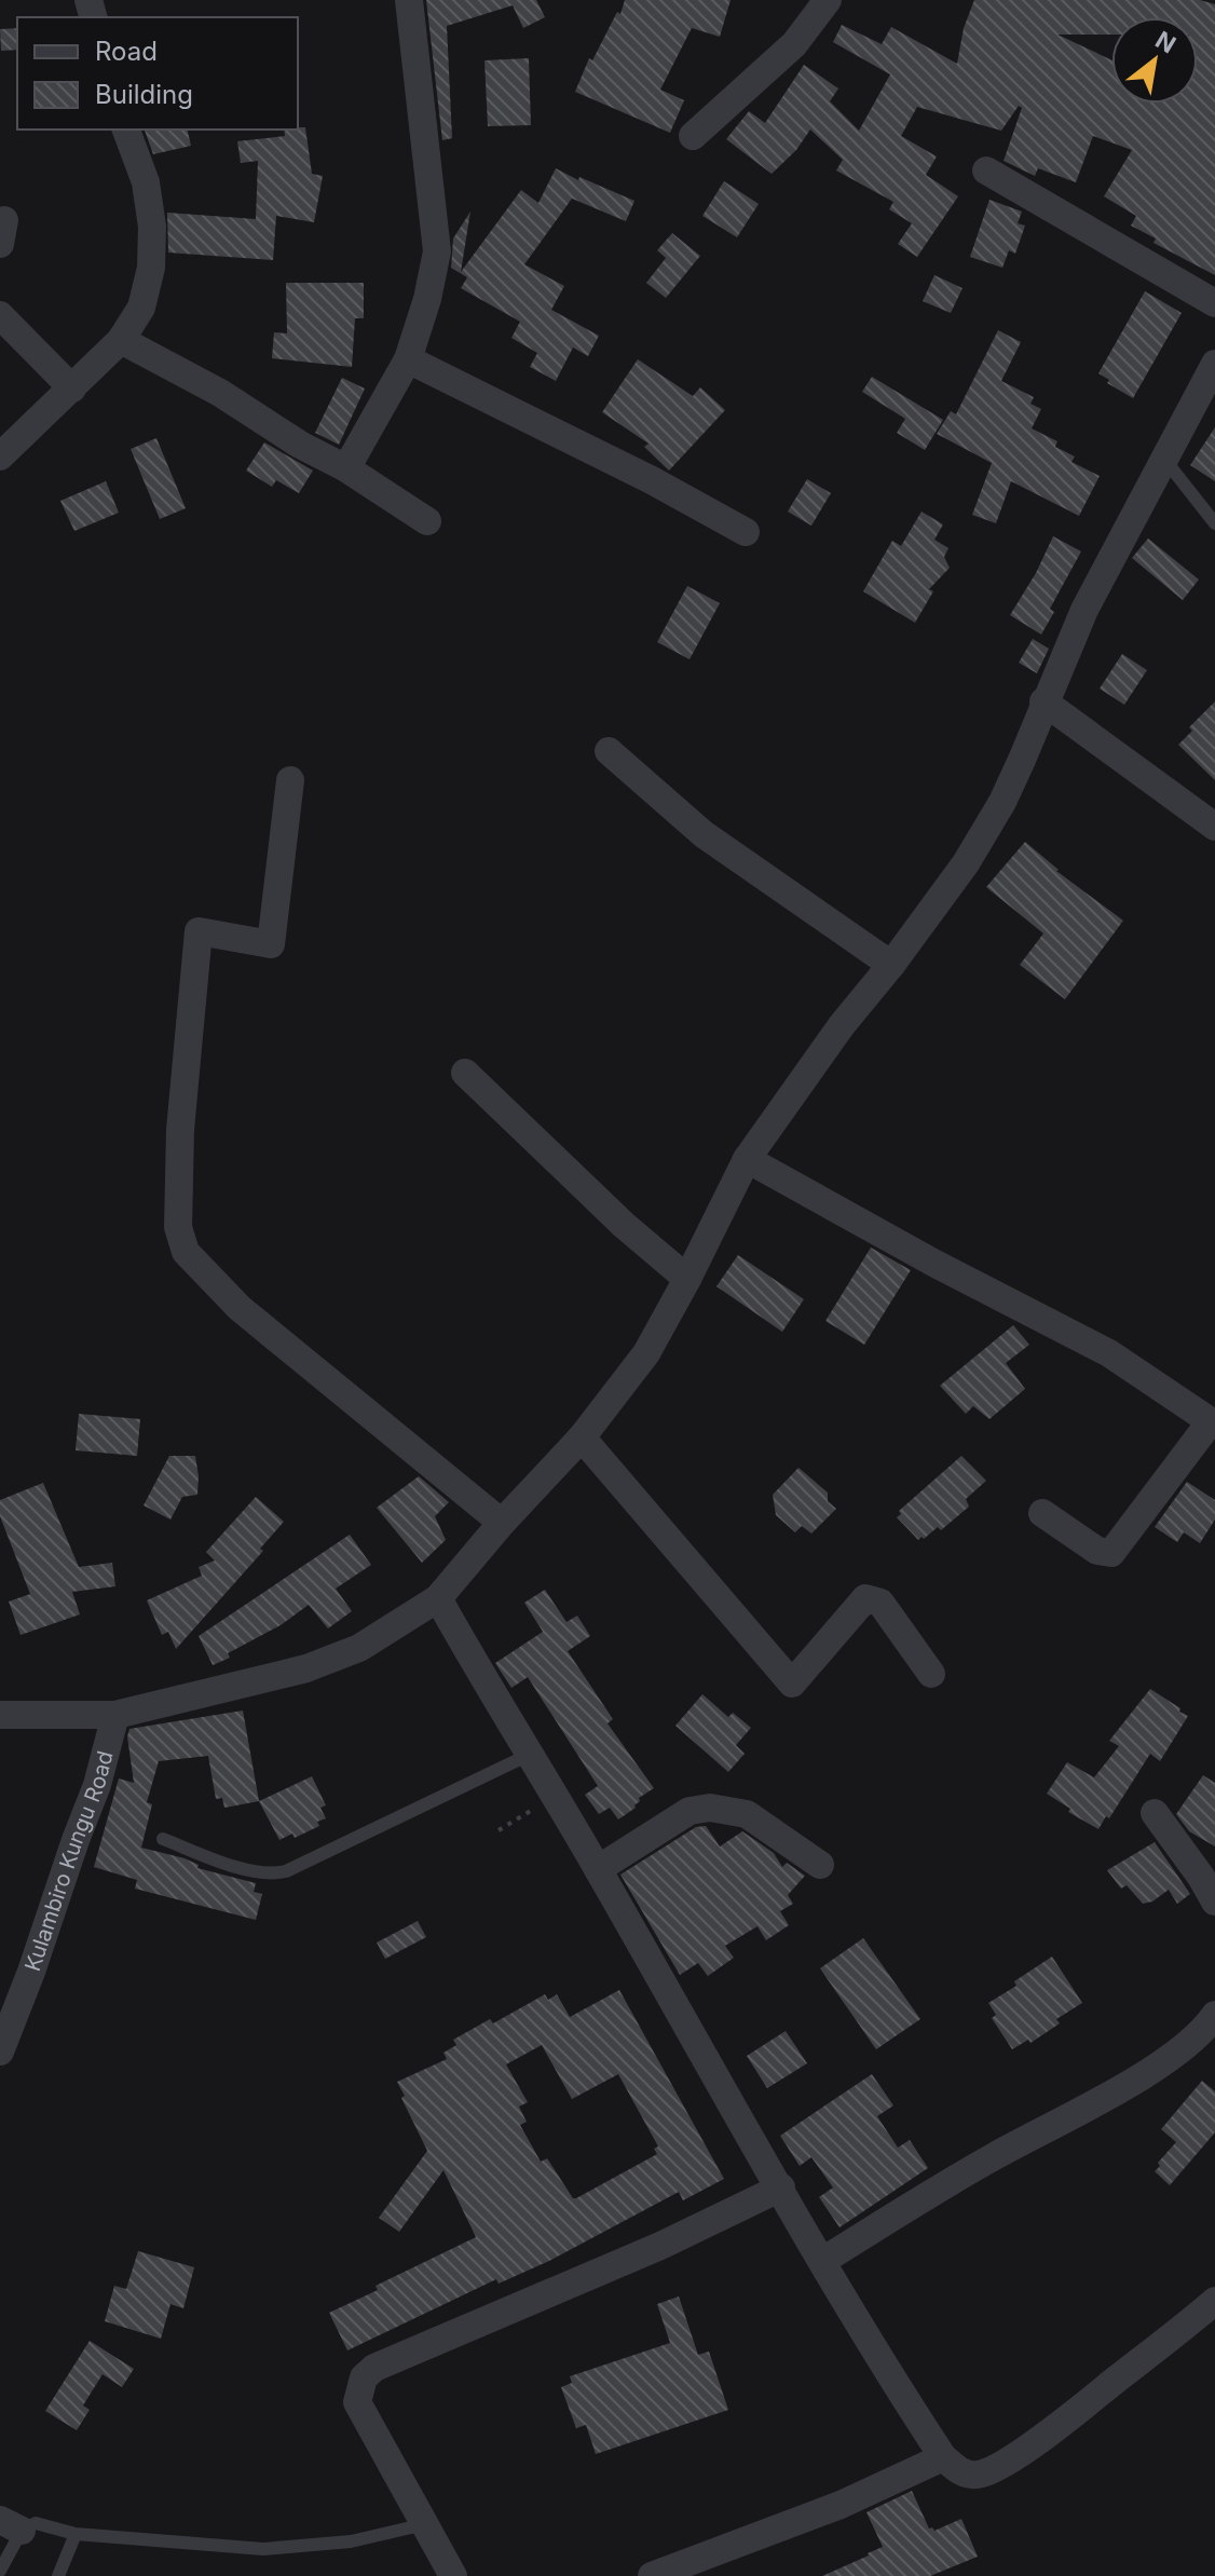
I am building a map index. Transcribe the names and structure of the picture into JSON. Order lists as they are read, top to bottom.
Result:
{
  "streets": {
    "street": ["Kulambiro Kungu Road"]
  },
  "legend": ["Road", "Building"],
  "north": "top right"
}
